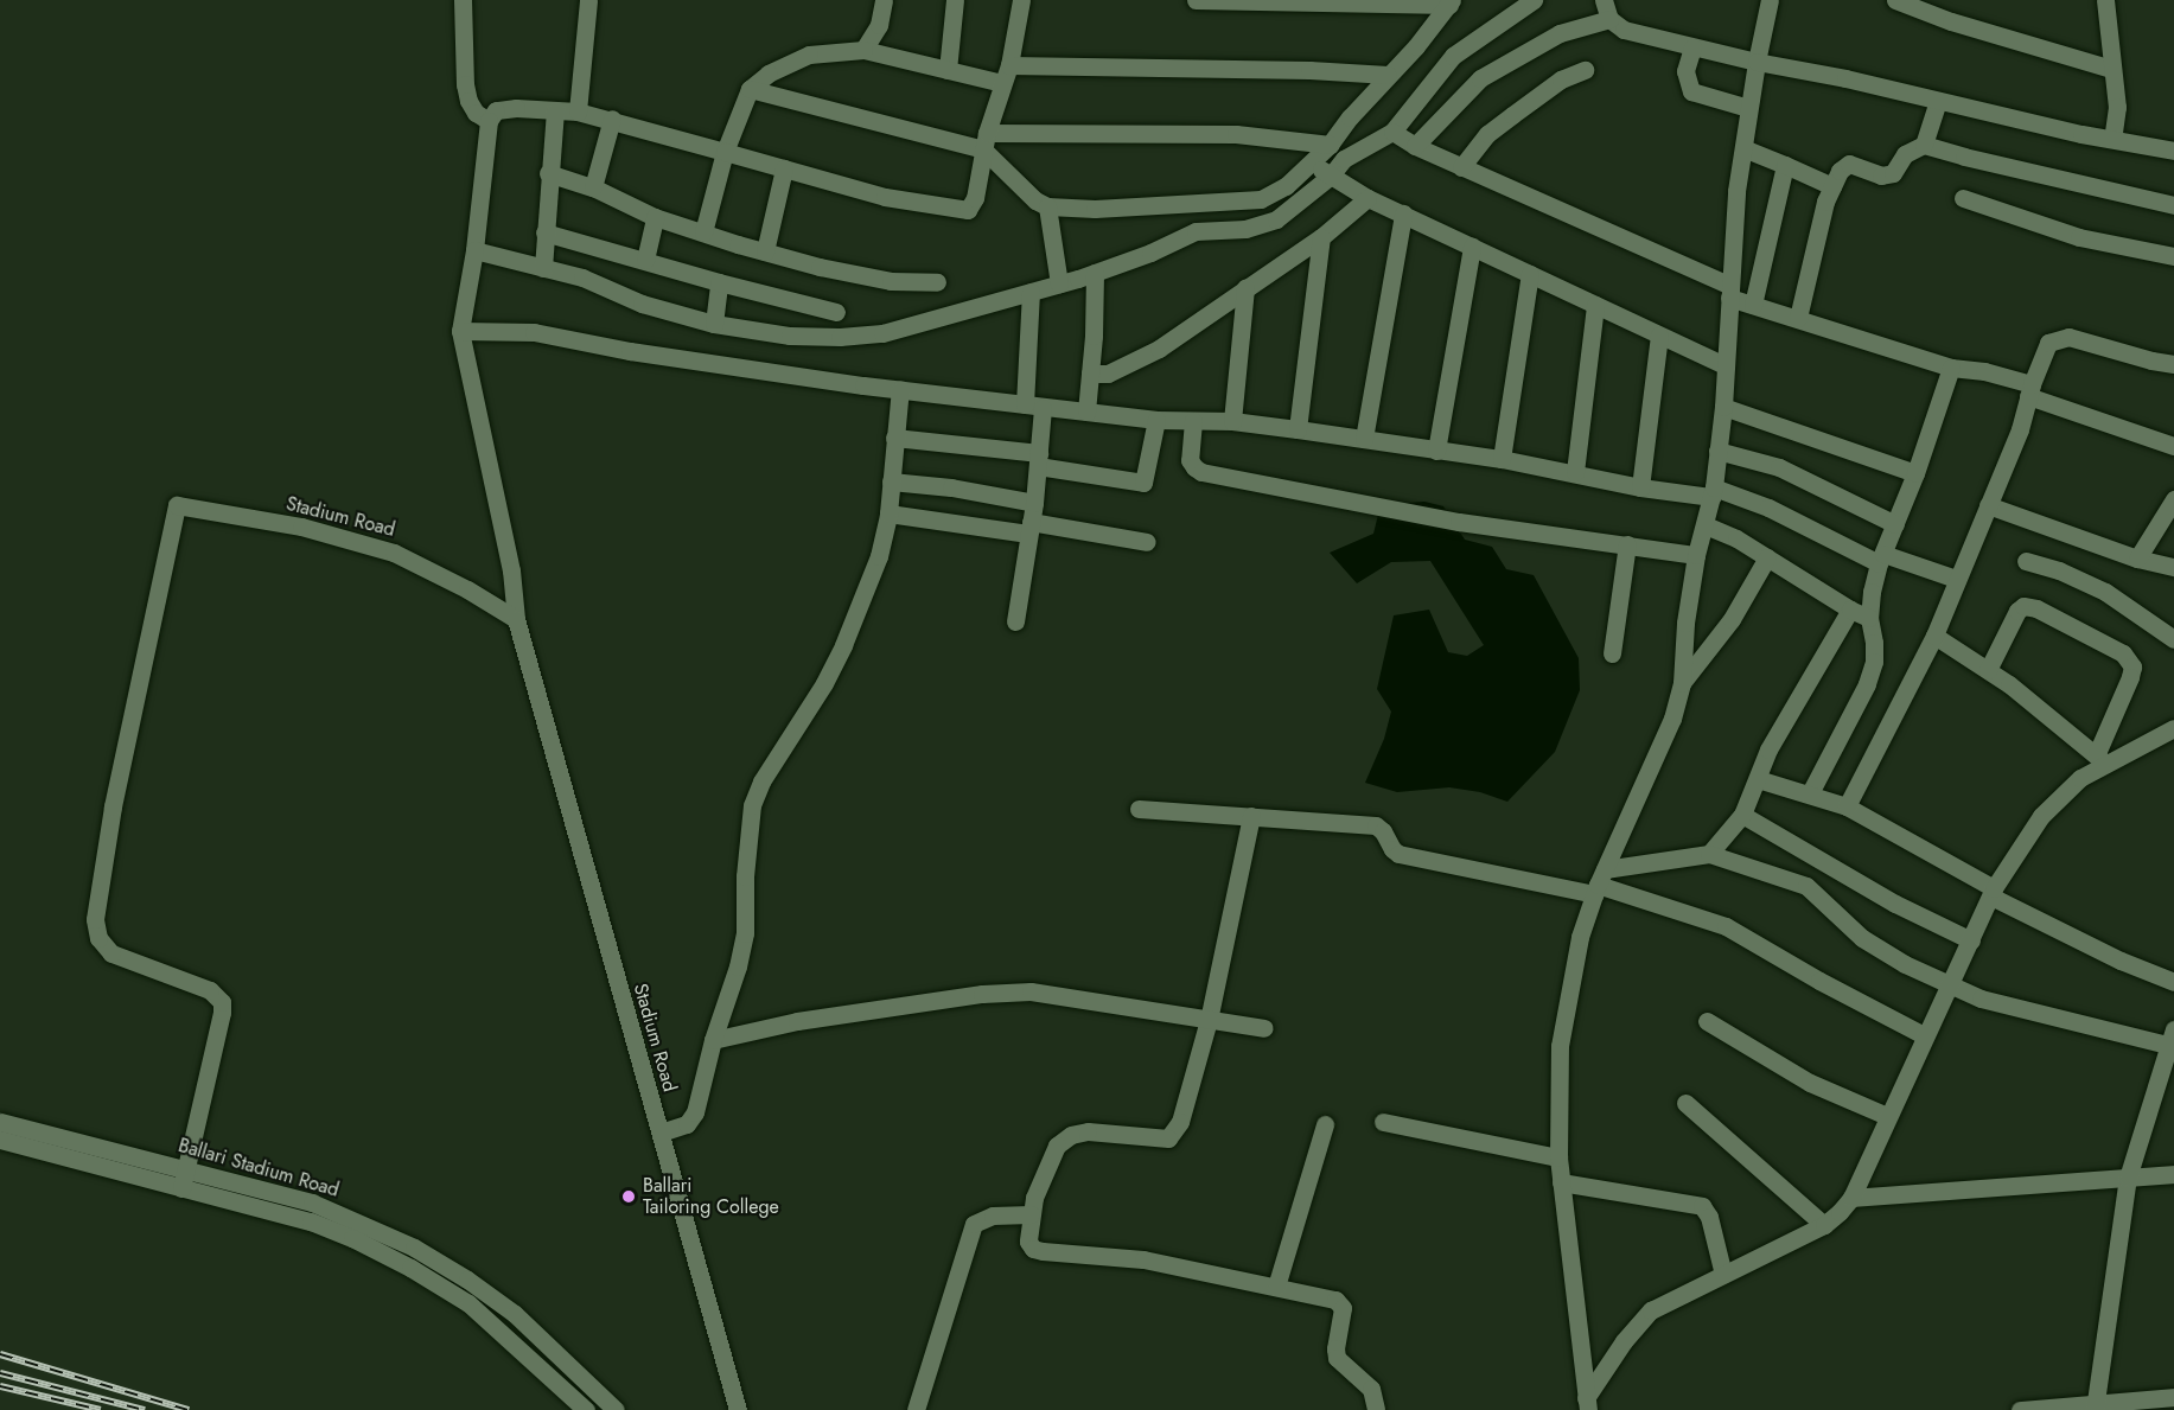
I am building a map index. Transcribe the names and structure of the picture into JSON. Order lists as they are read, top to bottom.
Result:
{
  "streets": {
    "street": ["Stadium Road", "Ballari Stadium Road"]
  },
  "crossings": [
    ["Stadium Road", "Ballari Stadium Road"]
  ],
  "places": ["Ballari Tailoring College"]
}
